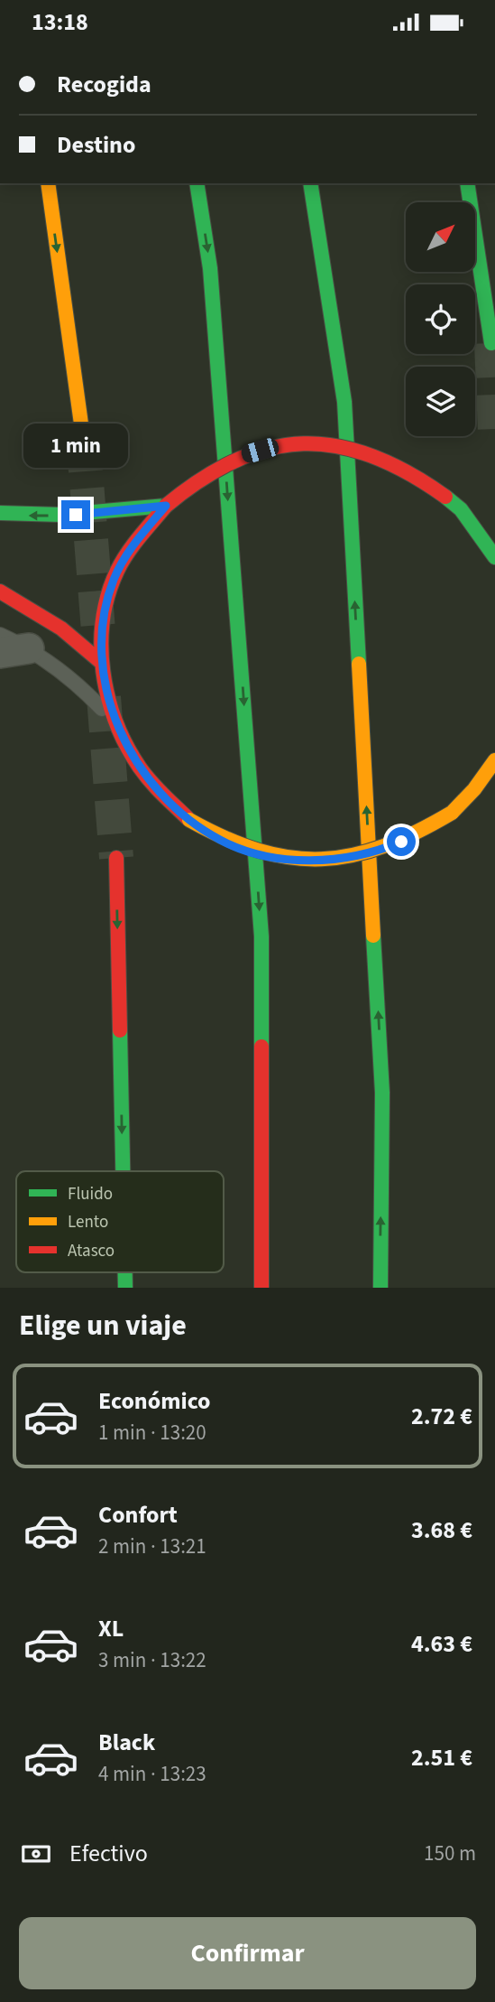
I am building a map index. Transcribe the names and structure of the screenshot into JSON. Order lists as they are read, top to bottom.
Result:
{
  "legend": ["Fluido", "Lento", "Atasco"],
  "north": "top right",
  "page": {
    "status": "13:18",
    "banner": ["Recogida", "Destino"],
    "bubble": "1 min",
    "heading": "Elige un viaje",
    "list": [
      {
        "name": "Económico",
        "note": "1 min · 13:20",
        "value": "2.72 €"
      },
      {
        "name": "Confort",
        "note": "2 min · 13:21",
        "value": "3.68 €"
      },
      {
        "name": "XL",
        "note": "3 min · 13:22",
        "value": "4.63 €"
      },
      {
        "name": "Black",
        "note": "4 min · 13:23",
        "value": "2.51 €"
      }
    ],
    "pay": ["Efectivo", "150 m"],
    "buttons": "Confirmar"
  }
}
